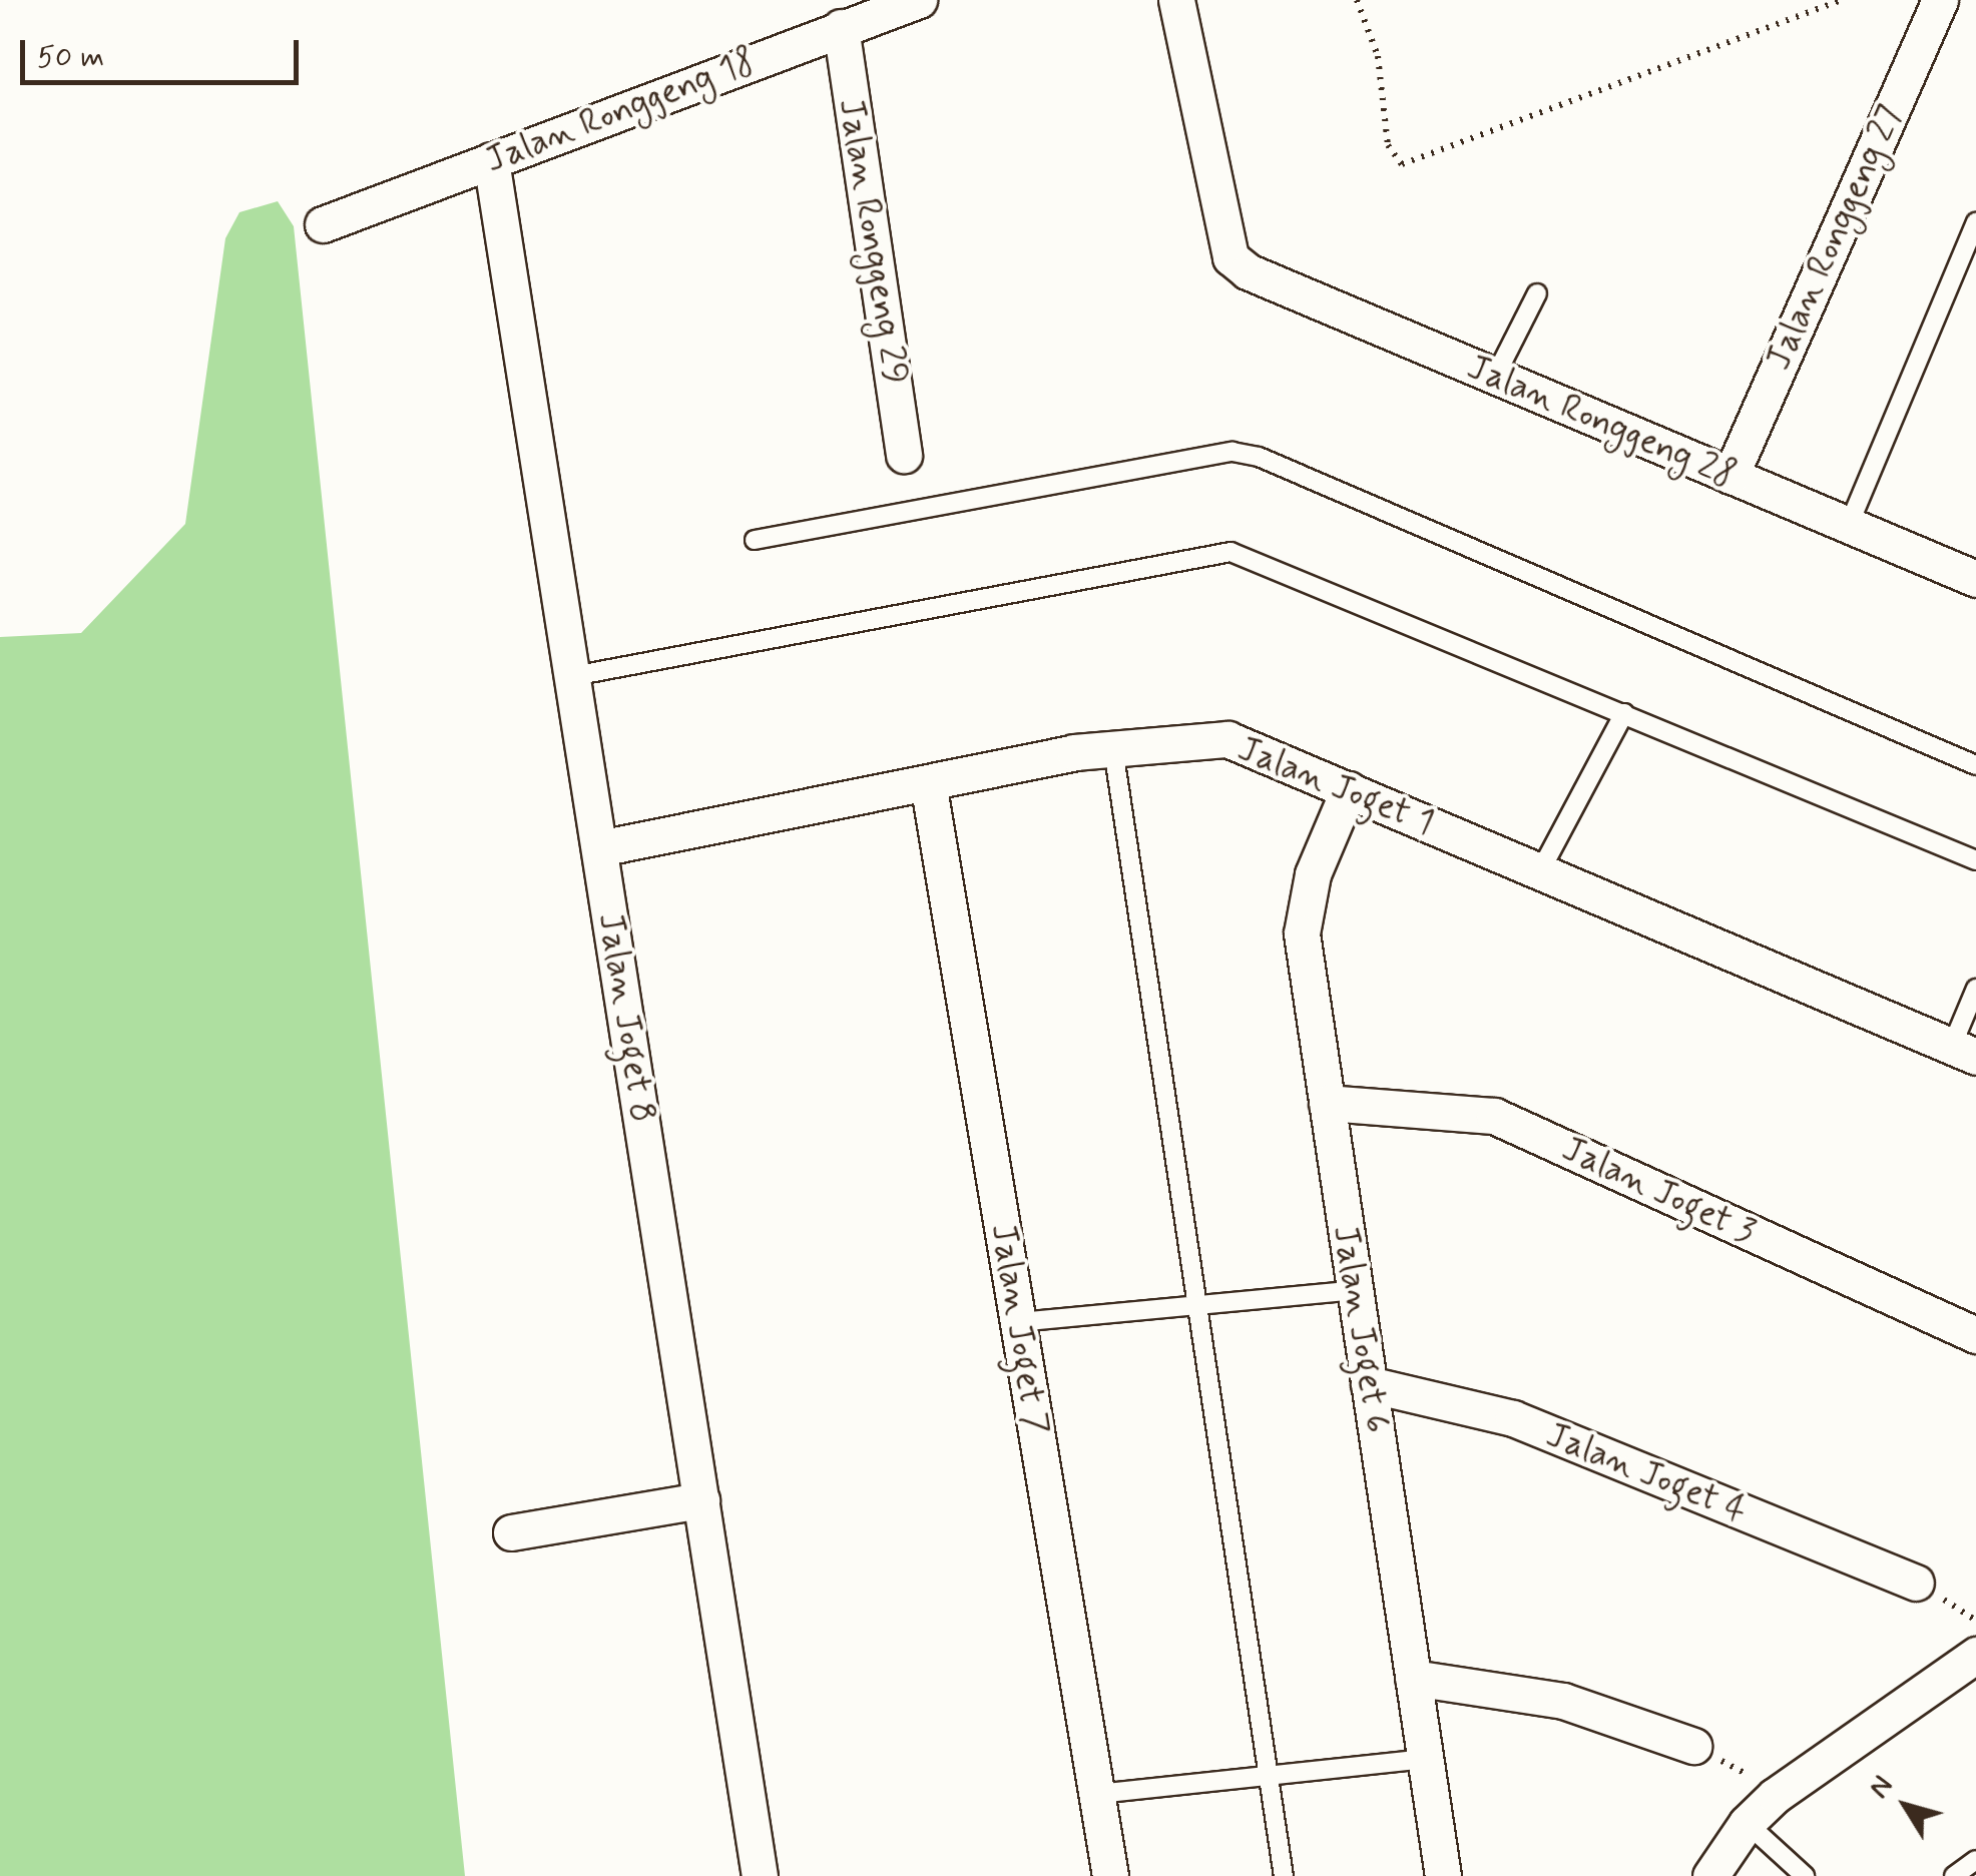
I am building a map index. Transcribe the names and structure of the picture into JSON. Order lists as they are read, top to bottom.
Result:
{
  "streets": {
    "street": [
      "Jalan Ronggeng 18",
      "Jalan Ronggeng 27",
      "Jalan Ronggeng 29",
      "Jalan Ronggeng 28",
      "Jalan Joget 1",
      "Jalan Joget 8",
      "Jalan Joget 3",
      "Jalan Joget 7",
      "Jalan Joget 6",
      "Jalan Joget 4"
    ]
  },
  "crossings": [
    ["Jalan Ronggeng 18", "Jalan Ronggeng 29"],
    ["Jalan Ronggeng 18", "Jalan Joget 8"],
    ["Jalan Ronggeng 27", "Jalan Ronggeng 28"],
    ["Jalan Joget 1", "Jalan Joget 8"],
    ["Jalan Joget 1", "Jalan Joget 7"],
    ["Jalan Joget 1", "Jalan Joget 6"],
    ["Jalan Joget 3", "Jalan Joget 6"],
    ["Jalan Joget 6", "Jalan Joget 4"]
  ],
  "scale_bar": "50 m",
  "north": "top left"
}
